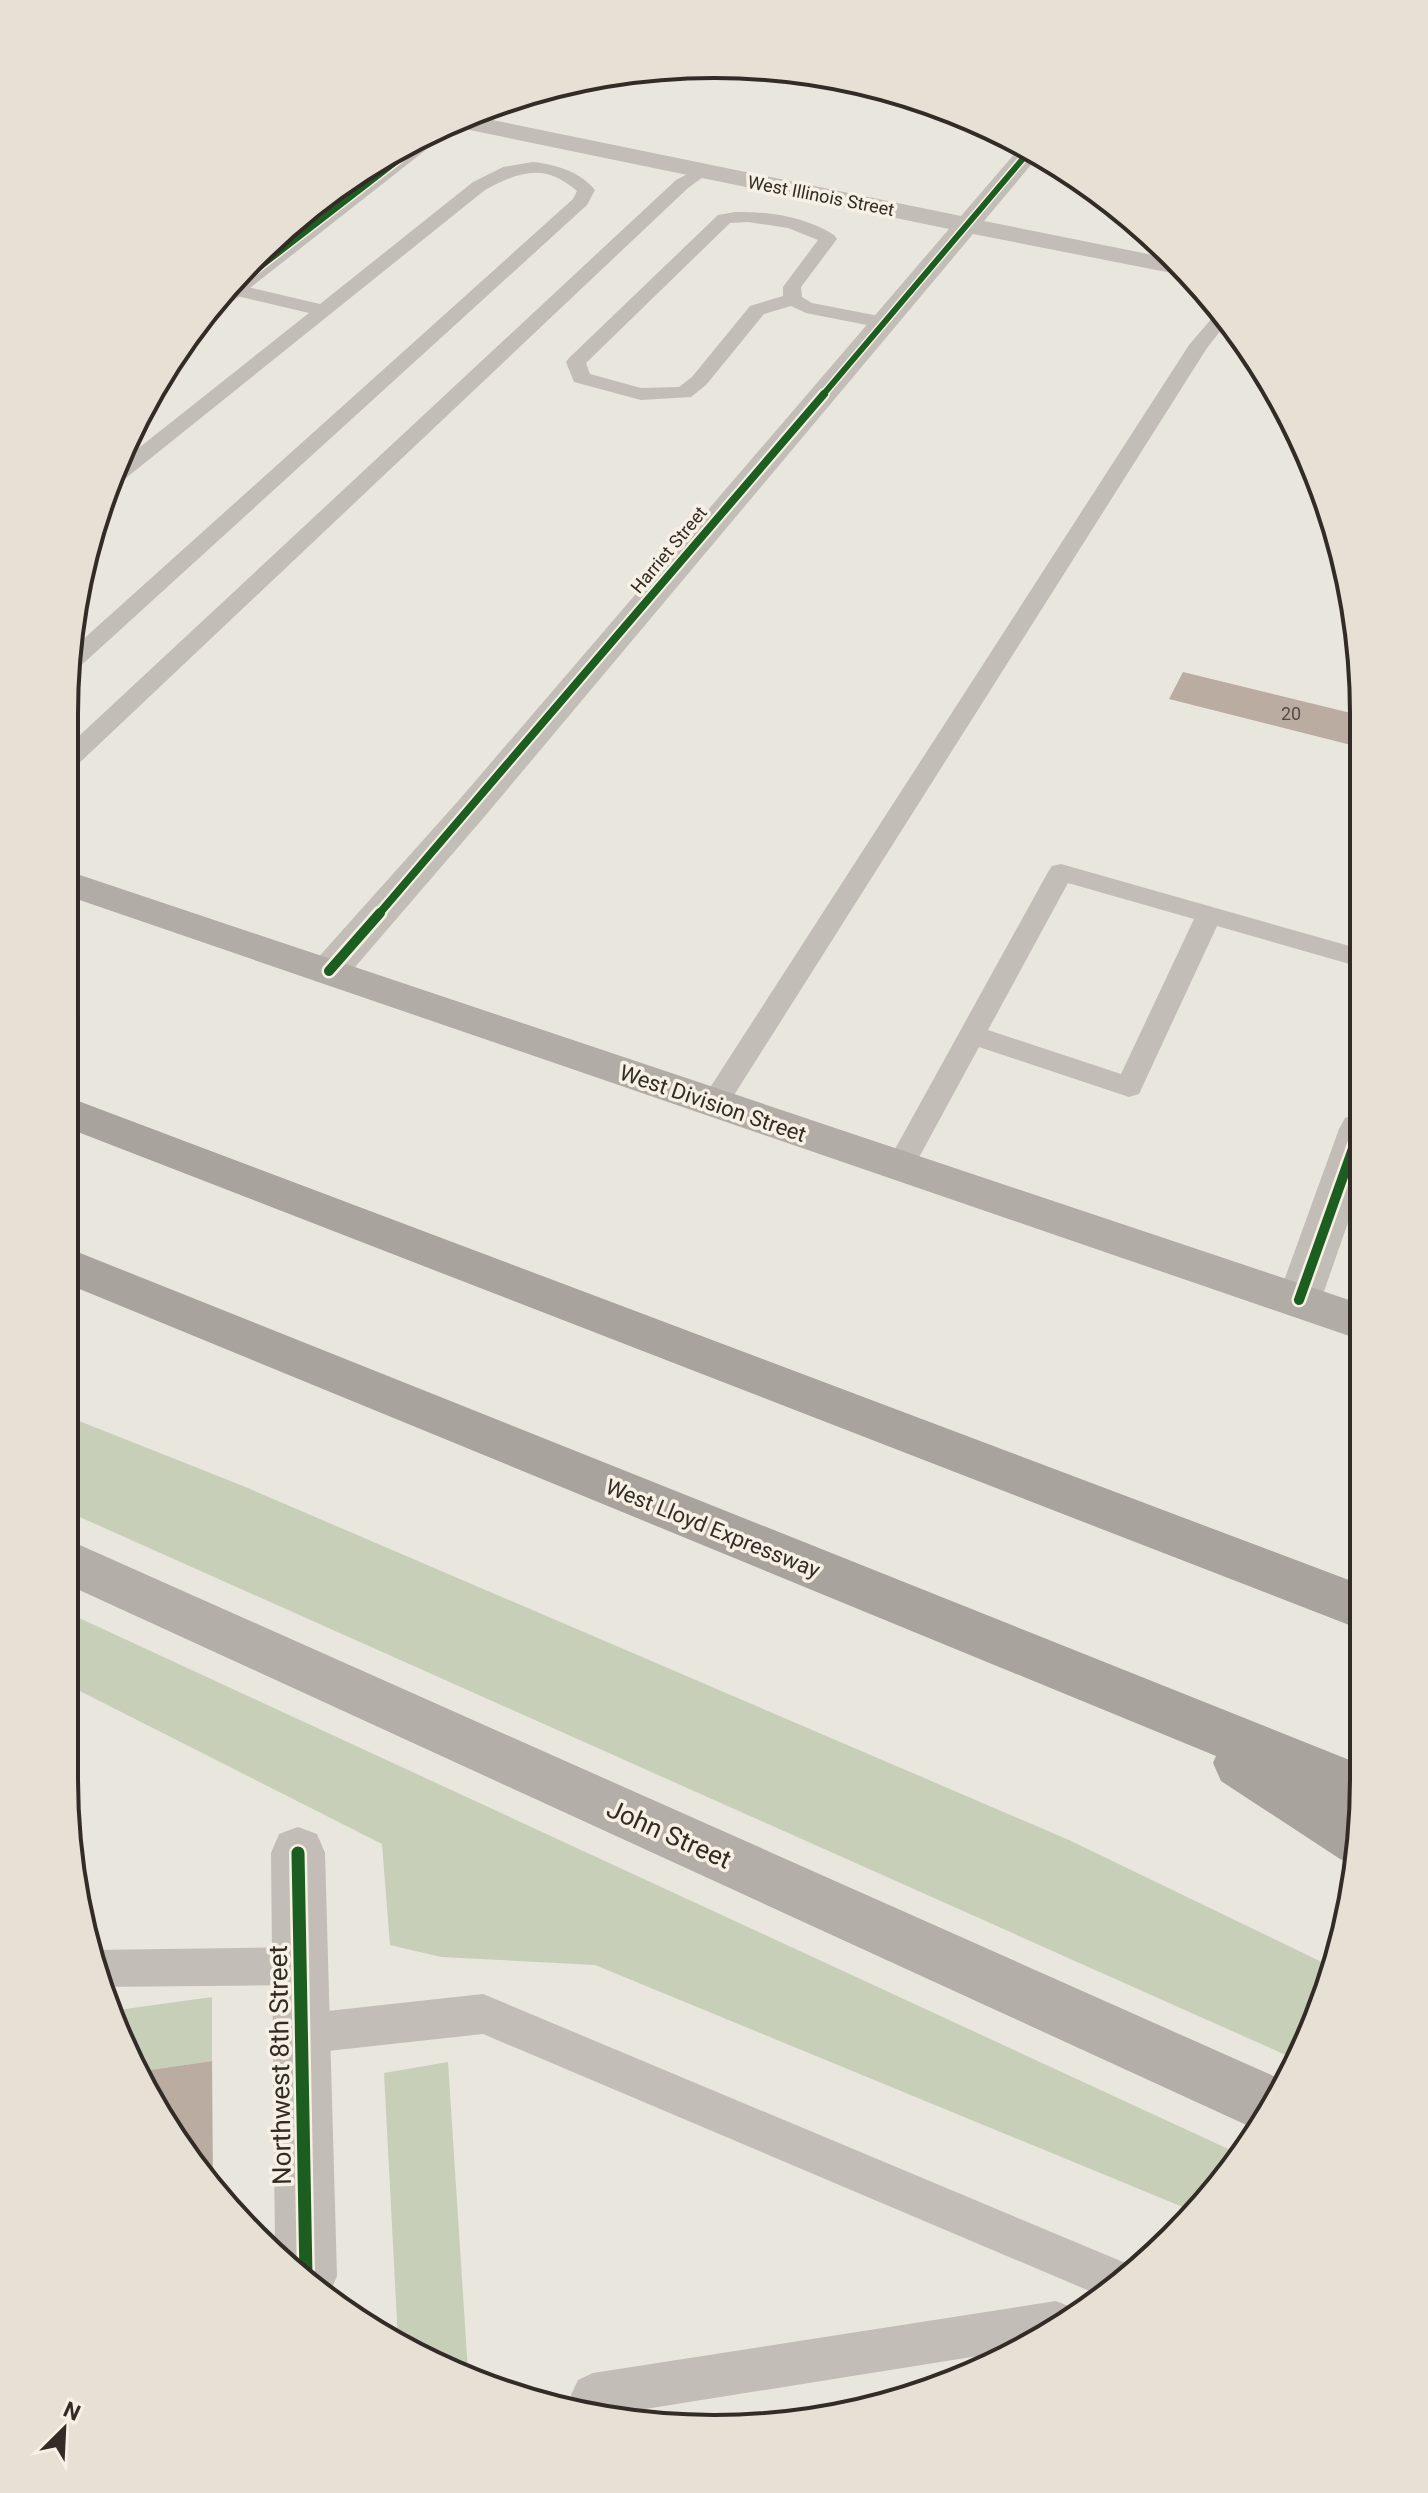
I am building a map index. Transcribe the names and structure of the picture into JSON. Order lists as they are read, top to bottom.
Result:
{
  "streets": {
    "highway": ["West Lloyd Expressway"],
    "main road": ["West Division Street", "John Street"],
    "street": ["West Illinois Street", "Harriet Street", "Northwest 8th Street"]
  },
  "crossings": [
    ["West Illinois Street", "Harriet Street"],
    ["Harriet Street", "West Division Street"]
  ],
  "house_numbers": ["20"],
  "north": "top right"
}
